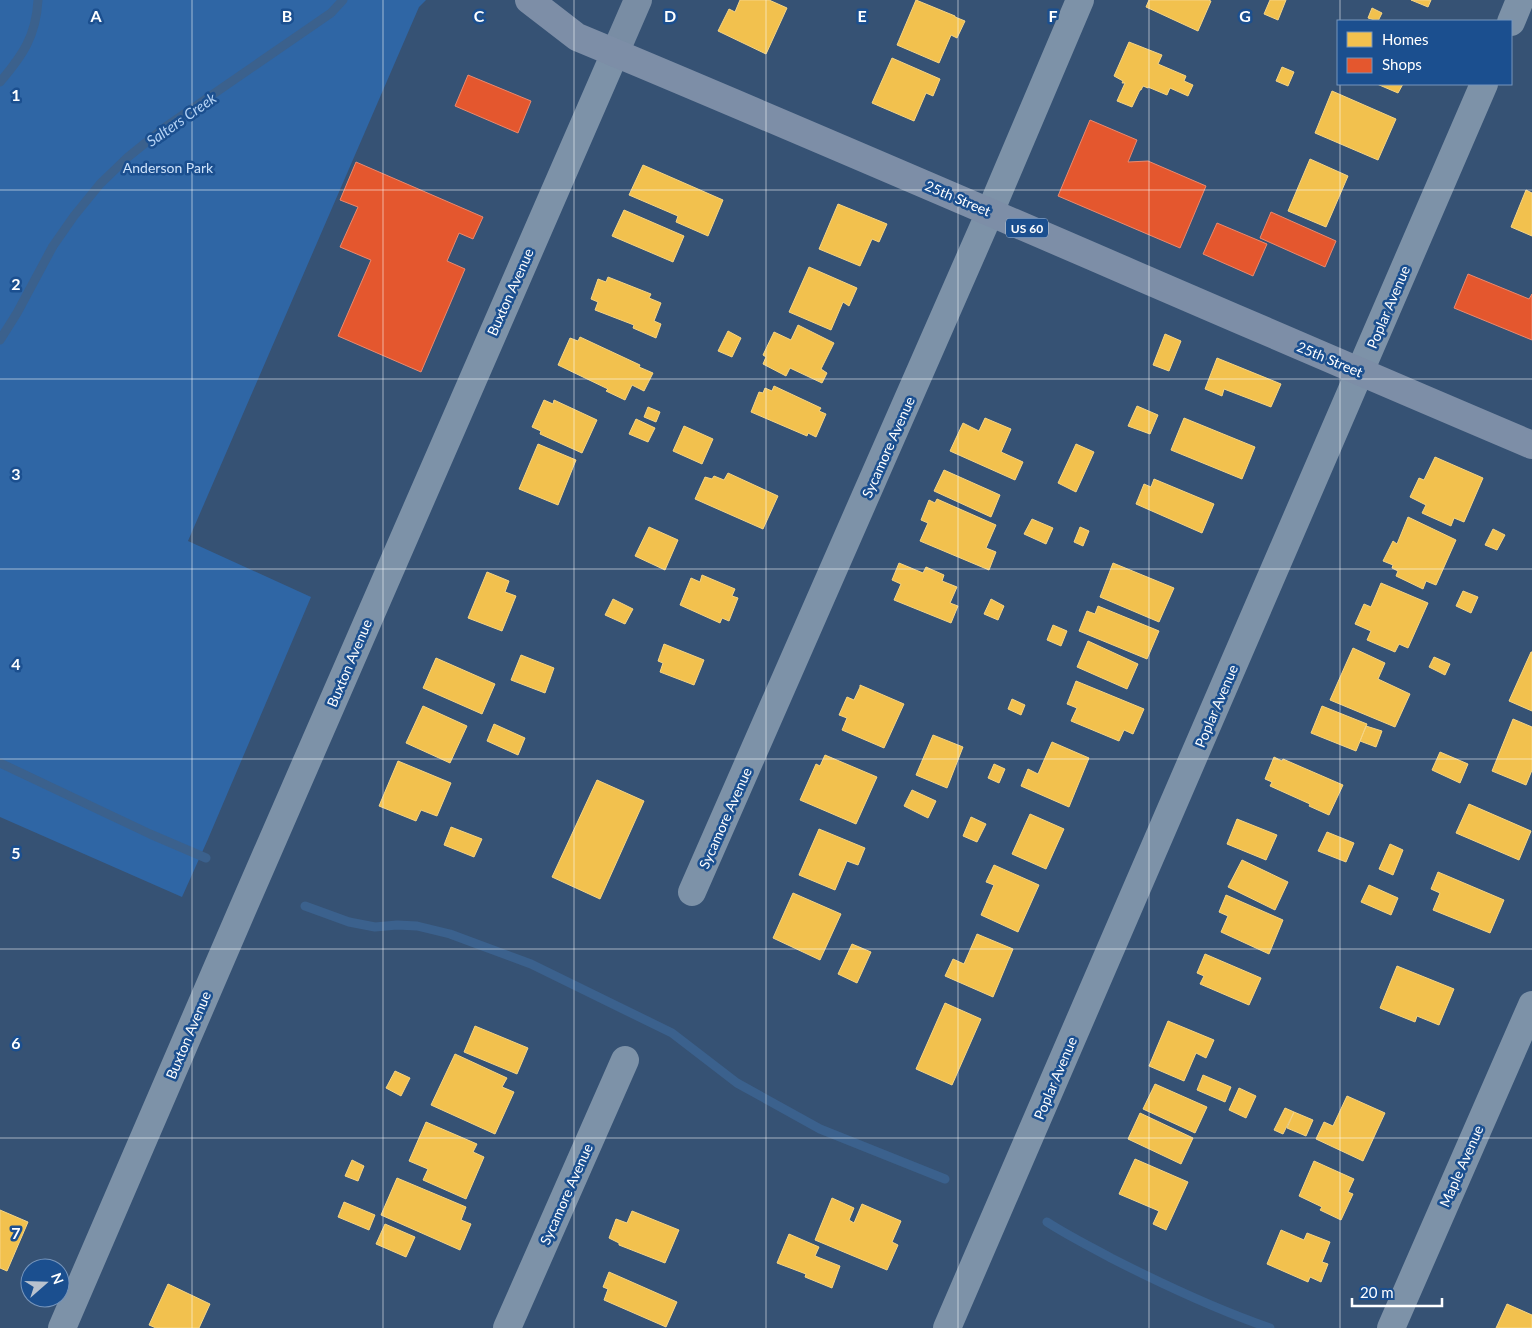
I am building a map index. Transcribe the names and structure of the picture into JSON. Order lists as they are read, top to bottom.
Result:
{
  "streets": {
    "main road": ["25th Street", "US 60", "Buxton Avenue"],
    "street": ["Poplar Avenue", "Sycamore Avenue", "Maple Avenue"]
  },
  "crossings": [
    ["25th Street", "Buxton Avenue"],
    ["25th Street", "Poplar Avenue"],
    ["25th Street", "Sycamore Avenue"]
  ],
  "water": ["Salters Creek"],
  "parks": ["Anderson Park"],
  "legend": ["Homes", "Shops"],
  "scale_bar": "20 m",
  "north": "right",
  "grid": {
    "columns": [
      "A",
      "B",
      "C",
      "D",
      "E",
      "F",
      "G"
    ],
    "rows": [
      "1",
      "2",
      "3",
      "4",
      "5",
      "6",
      "7"
    ]
  }
}
